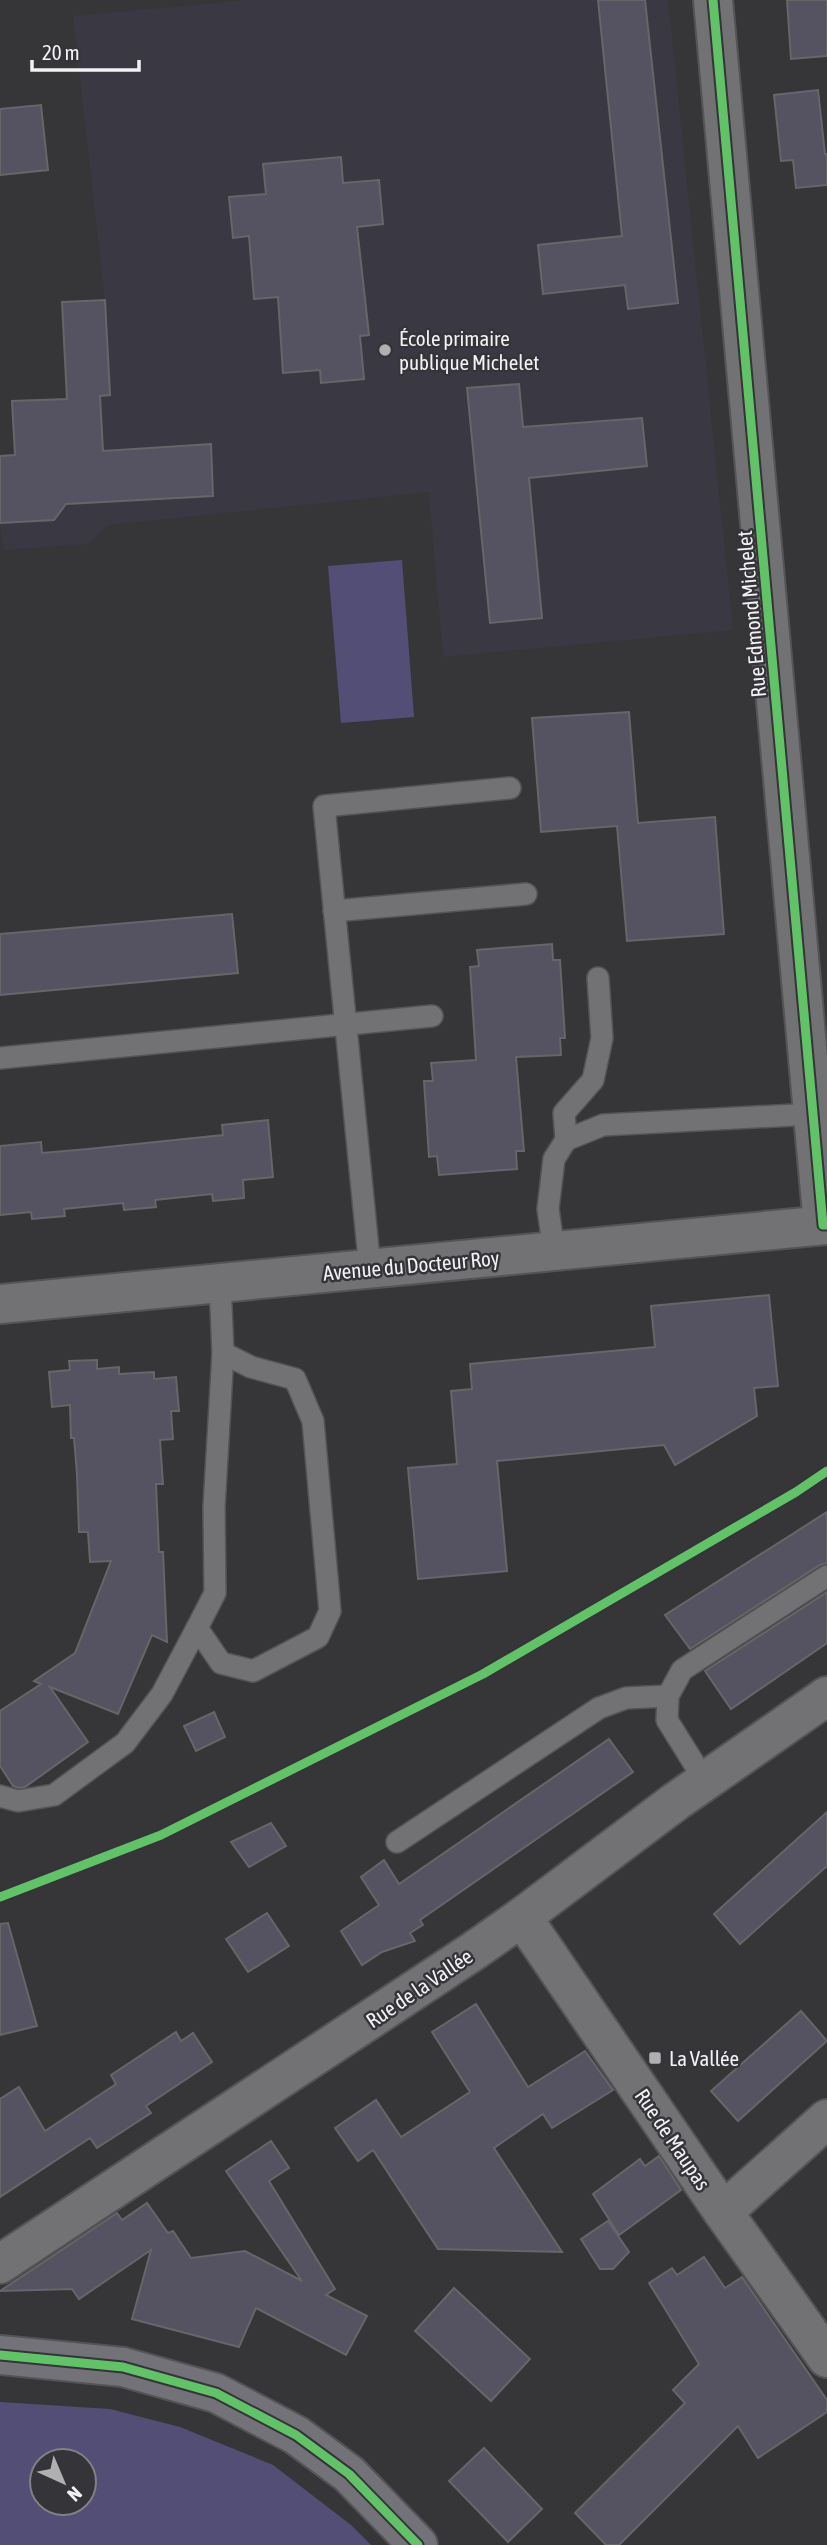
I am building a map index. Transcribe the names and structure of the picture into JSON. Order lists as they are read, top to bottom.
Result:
{
  "streets": {
    "street": [
      "Rue Edmond Michelet",
      "Avenue du Docteur Roy",
      "Rue de la Vallée",
      "Rue de Maupas"
    ]
  },
  "crossings": [
    ["Rue Edmond Michelet", "Avenue du Docteur Roy"],
    ["Rue de la Vallée", "Rue de Maupas"]
  ],
  "places": {
    "other": ["École primaire publique Michelet"],
    "transit": ["La Vallée"]
  },
  "scale_bar": "20 m",
  "north": "bottom right"
}
